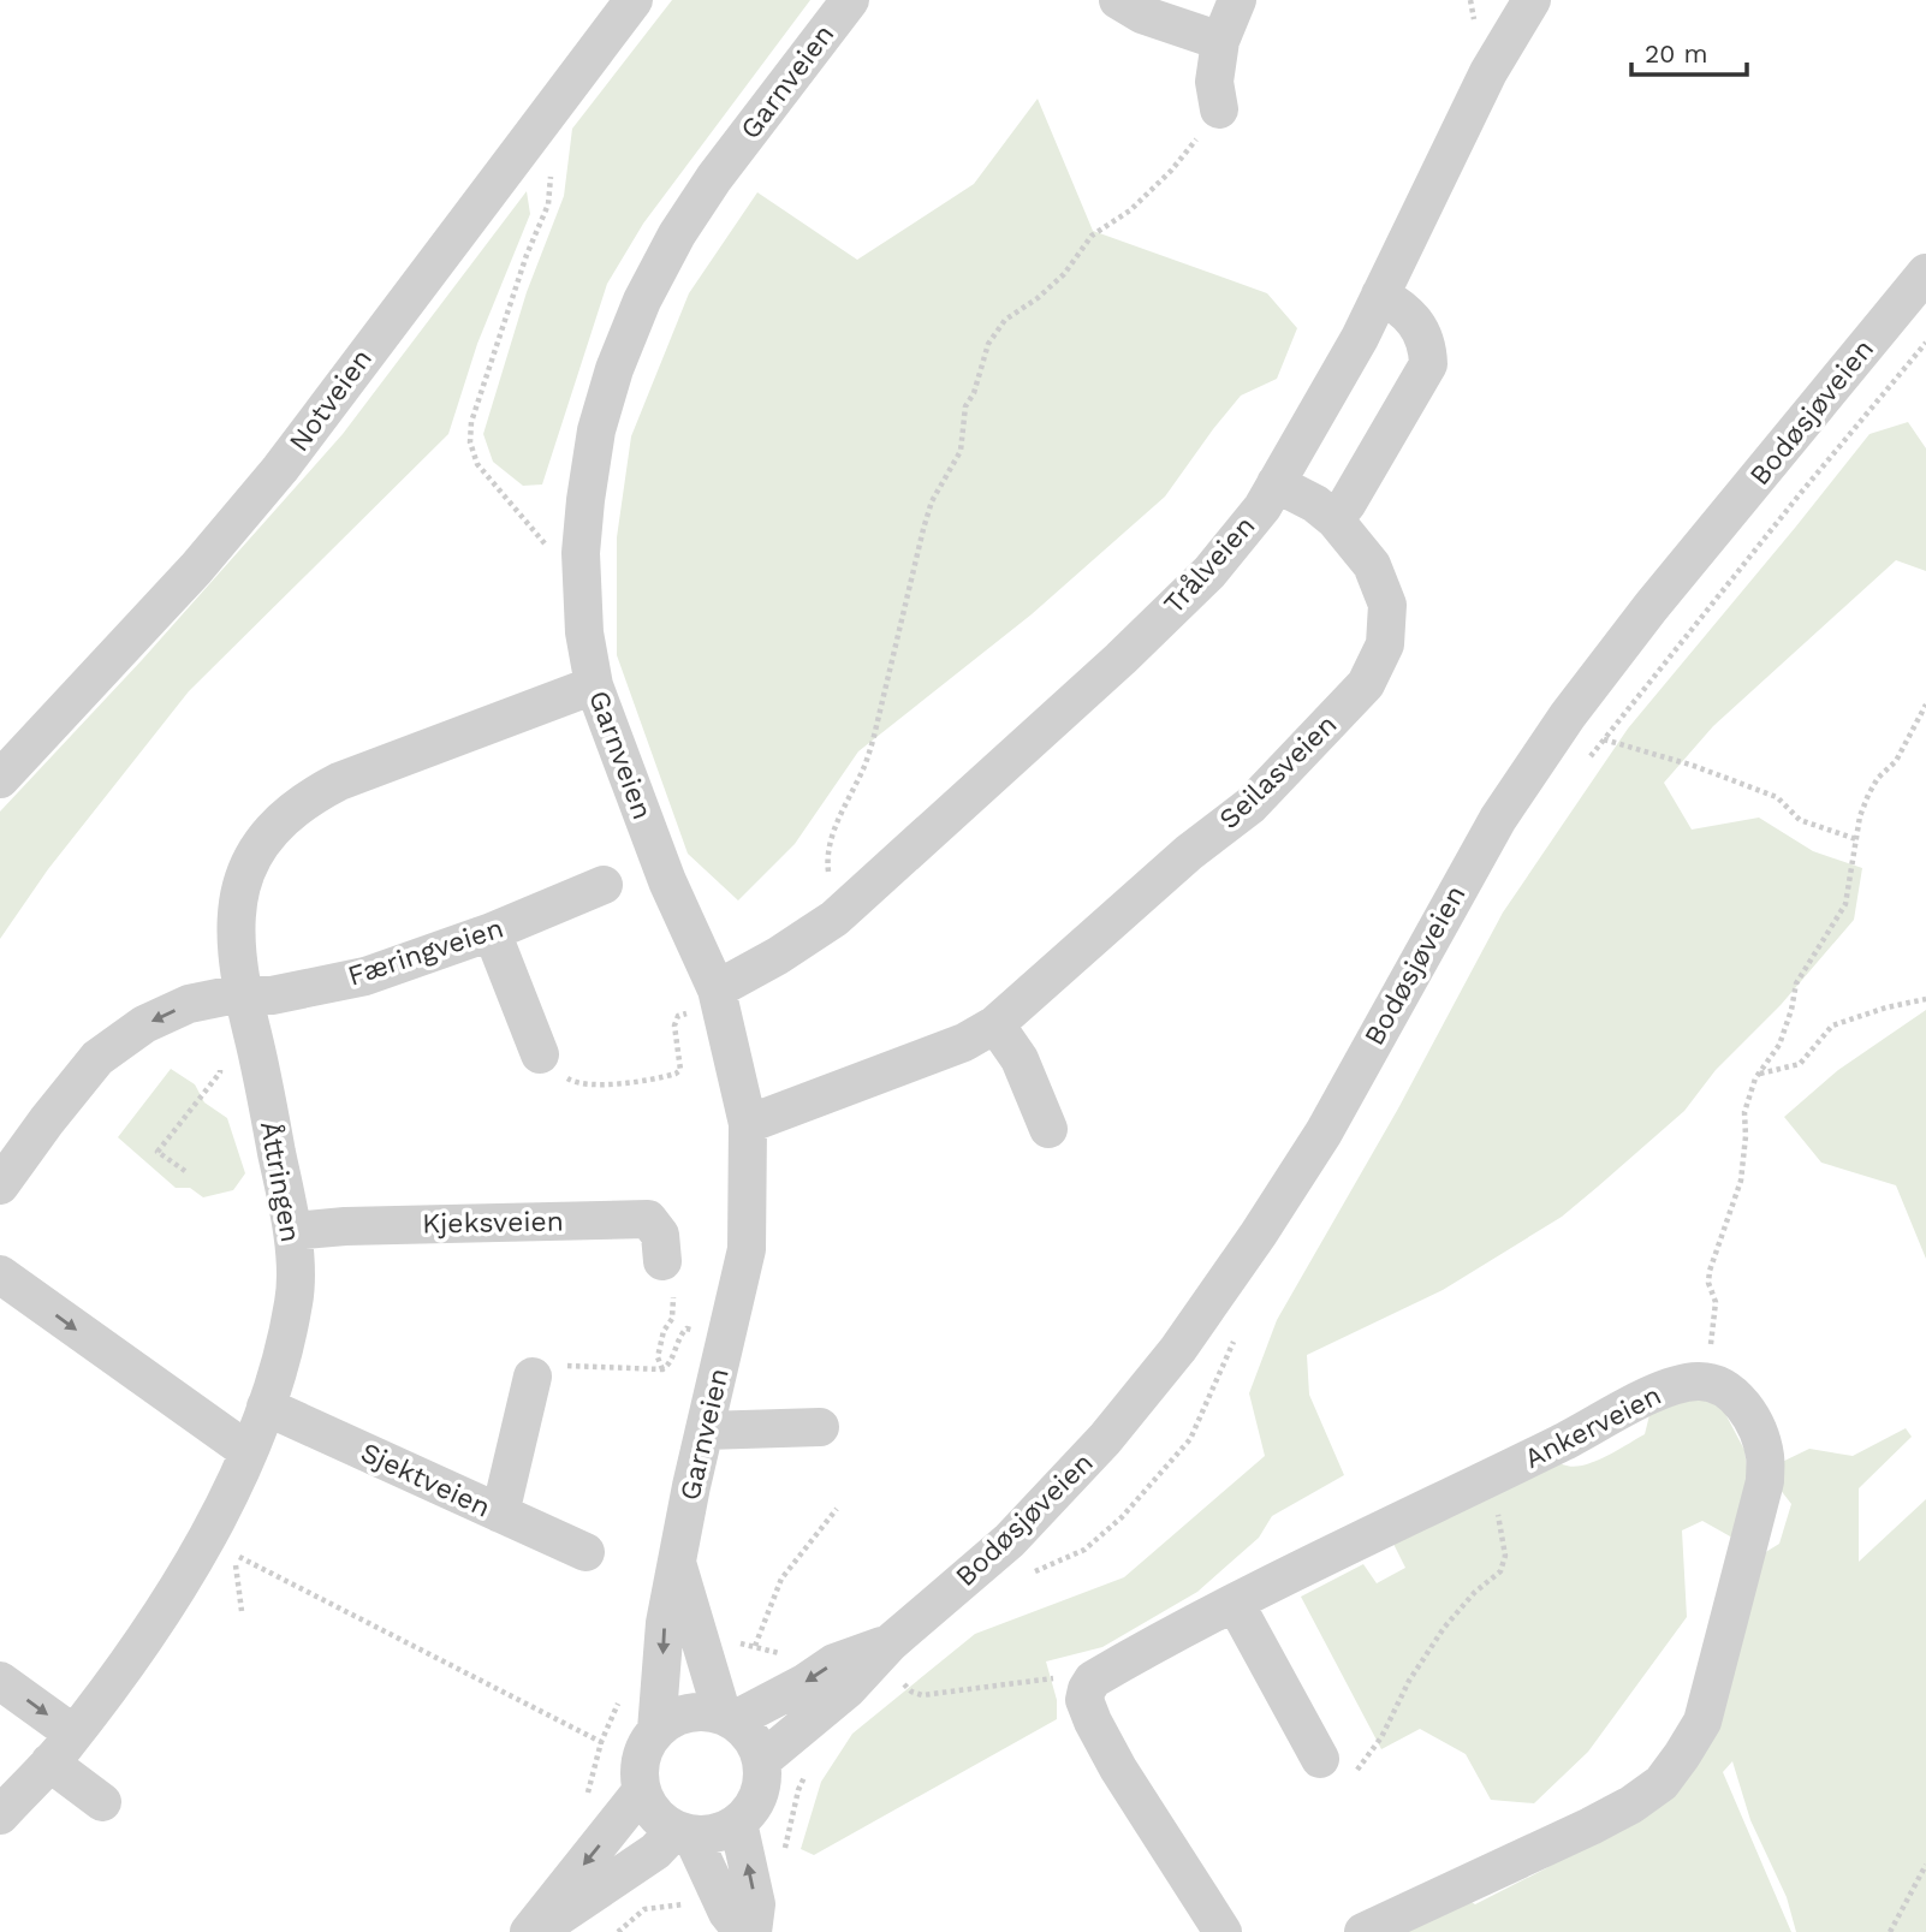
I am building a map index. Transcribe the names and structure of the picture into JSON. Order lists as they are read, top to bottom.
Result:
{
  "streets": {
    "street": [
      "Garnveien",
      "Notveien",
      "Bodøsjøveien",
      "Trålveien",
      "Seilasveien",
      "Færingveien",
      "Åttringen",
      "Kjeksveien",
      "Ankerveien",
      "Sjektveien"
    ]
  },
  "crossings": [
    ["Garnveien", "Bodøsjøveien"],
    ["Garnveien", "Trålveien"],
    ["Garnveien", "Seilasveien"],
    ["Garnveien", "Åttringen"],
    ["Trålveien", "Seilasveien"],
    ["Færingveien", "Åttringen"],
    ["Åttringen", "Kjeksveien"],
    ["Åttringen", "Sjektveien"]
  ],
  "one_way": ["Færingveien"],
  "scale_bar": "20 m"
}
